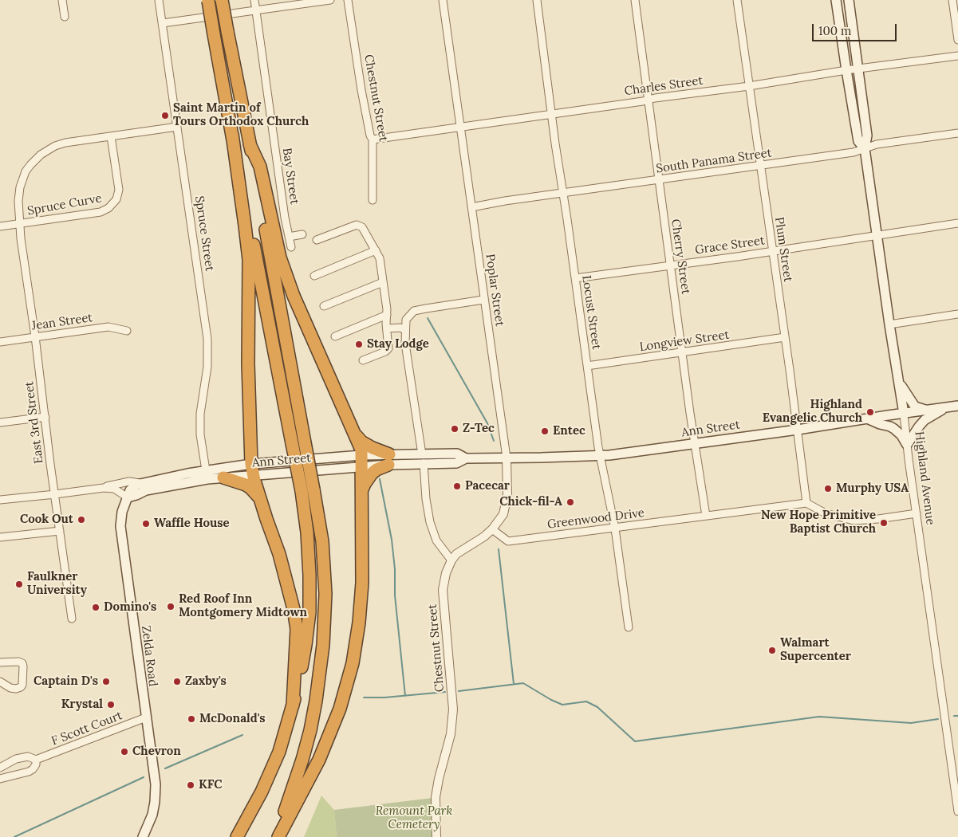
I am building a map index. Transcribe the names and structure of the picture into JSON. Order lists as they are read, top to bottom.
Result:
{
  "streets": {
    "main road": ["Ann Street", "Highland Avenue", "Zelda Road"],
    "street": [
      "Charles Street",
      "Chestnut Street",
      "South Panama Street",
      "Bay Street",
      "Spruce Curve",
      "Spruce Street",
      "Grace Street",
      "Plum Street",
      "Cherry Street",
      "Poplar Street",
      "Locust Street",
      "Jean Street",
      "Longview Street",
      "East 3rd Street",
      "Greenwood Drive",
      "F Scott Court"
    ]
  },
  "crossings": [
    ["Charles Street", "Chestnut Street"],
    ["Charles Street", "Plum Street"],
    ["Charles Street", "Cherry Street"],
    ["Charles Street", "Poplar Street"],
    ["Charles Street", "Locust Street"],
    ["Charles Street", "Highland Avenue"],
    ["Chestnut Street", "Poplar Street"],
    ["South Panama Street", "Plum Street"],
    ["South Panama Street", "Cherry Street"],
    ["South Panama Street", "Poplar Street"],
    ["South Panama Street", "Locust Street"],
    ["South Panama Street", "Highland Avenue"],
    ["Spruce Curve", "Spruce Street"],
    ["Spruce Curve", "East 3rd Street"],
    ["Spruce Street", "Ann Street"],
    ["Grace Street", "Plum Street"],
    ["Grace Street", "Cherry Street"],
    ["Grace Street", "Locust Street"],
    ["Grace Street", "Highland Avenue"],
    ["Plum Street", "Longview Street"],
    ["Plum Street", "Ann Street"],
    ["Plum Street", "Highland Avenue"],
    ["Plum Street", "Greenwood Drive"],
    ["Cherry Street", "Longview Street"],
    ["Cherry Street", "Ann Street"],
    ["Cherry Street", "Greenwood Drive"],
    ["Poplar Street", "Ann Street"],
    ["Poplar Street", "Greenwood Drive"],
    ["Locust Street", "Longview Street"],
    ["Locust Street", "Ann Street"],
    ["Locust Street", "Greenwood Drive"],
    ["Jean Street", "East 3rd Street"],
    ["East 3rd Street", "Ann Street"],
    ["Ann Street", "Highland Avenue"],
    ["Ann Street", "Greenwood Drive"],
    ["Ann Street", "Zelda Road"],
    ["Highland Avenue", "Greenwood Drive"],
    ["Zelda Road", "F Scott Court"]
  ],
  "parks": ["Remount Park Cemetery"],
  "places": [
    "Saint Martin of Tours Orthodox Church",
    "Stay Lodge",
    "Highland Evangelic Church",
    "Z-Tec",
    "Entec",
    "Pacecar",
    "Murphy USA",
    "Chick-fil-A",
    "Cook Out",
    "New Hope Primitive Baptist Church",
    "Waffle House",
    "Faulkner University",
    "Red Roof Inn Montgomery Midtown",
    "Domino's",
    "Walmart Supercenter",
    "Captain D's",
    "Zaxby's",
    "Krystal",
    "McDonald's",
    "Chevron",
    "KFC"
  ],
  "scale_bar": "100 m"
}
